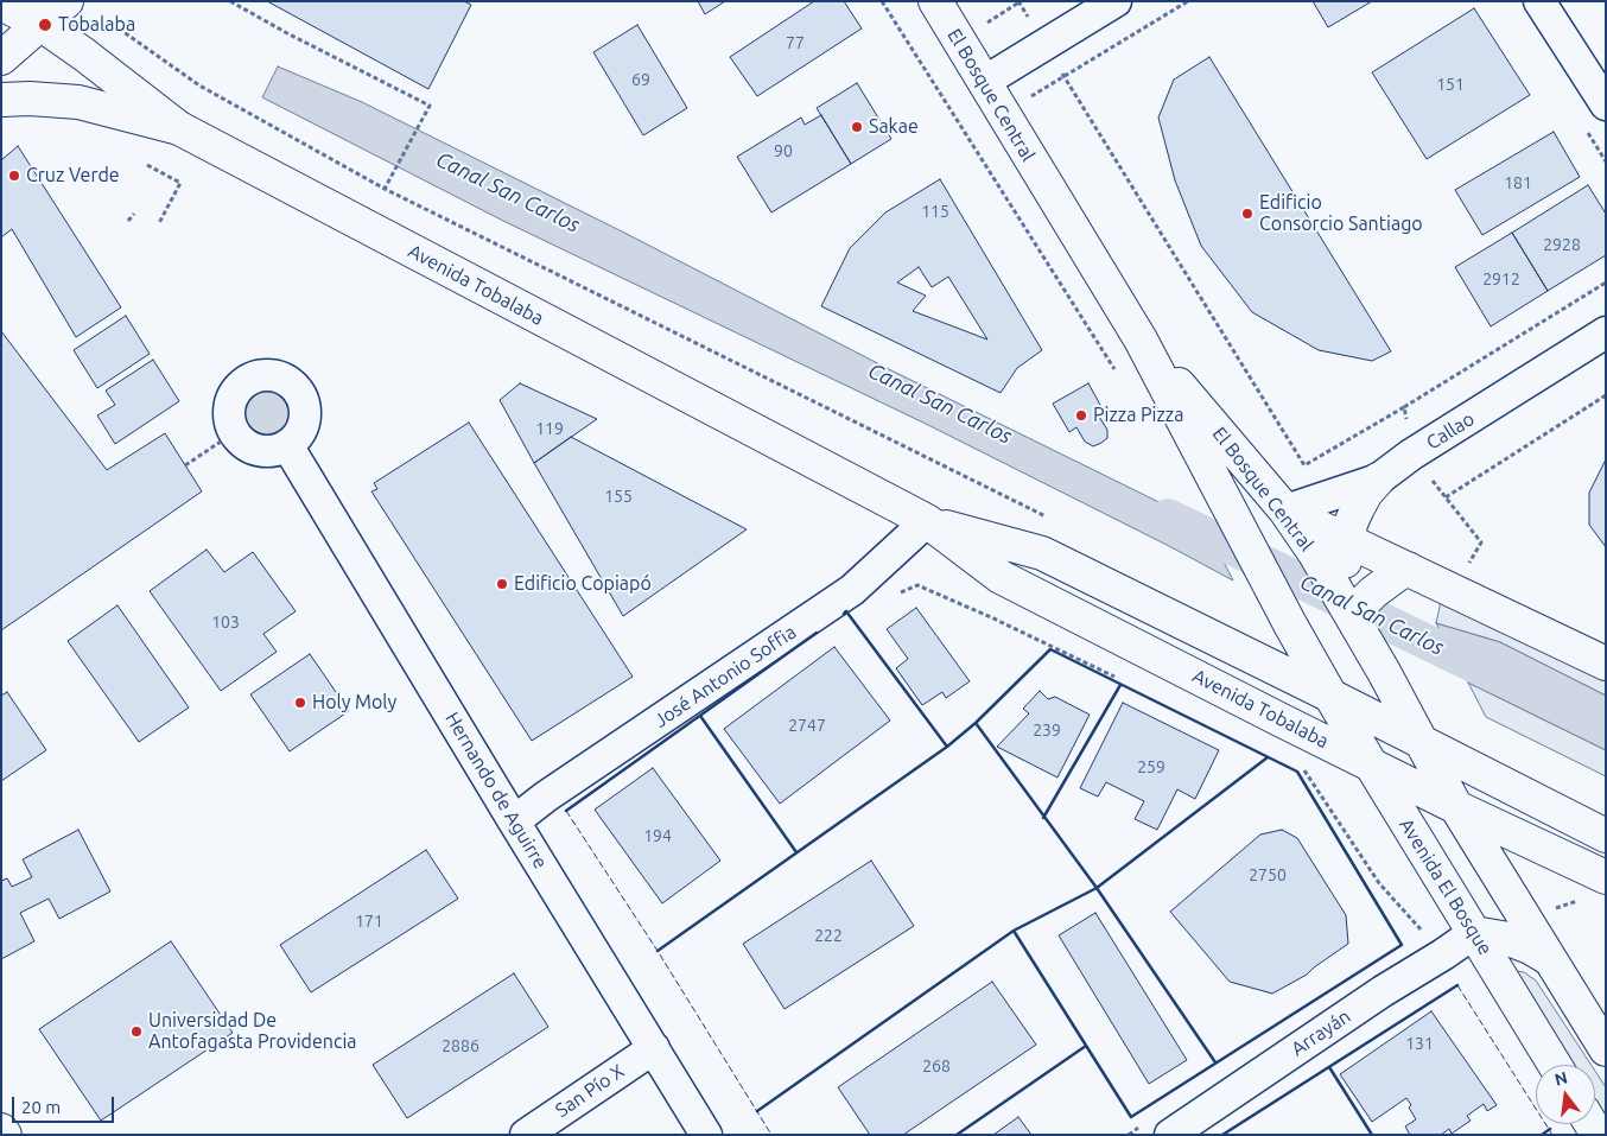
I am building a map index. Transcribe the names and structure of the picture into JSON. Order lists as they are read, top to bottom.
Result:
{
  "streets": {
    "street": [
      "El Bosque Central",
      "Avenida Tobalaba",
      "Callao",
      "José Antonio Soffia",
      "Hernando de Aguirre",
      "Avenida El Bosque",
      "Arrayán",
      "San Pío X"
    ]
  },
  "crossings": [
    ["El Bosque Central", "Avenida Tobalaba"],
    ["El Bosque Central", "Callao"],
    ["El Bosque Central", "Avenida El Bosque"],
    ["Avenida Tobalaba", "José Antonio Soffia"],
    ["Avenida Tobalaba", "Avenida El Bosque"],
    ["José Antonio Soffia", "Hernando de Aguirre"],
    ["Hernando de Aguirre", "San Pío X"],
    ["Avenida El Bosque", "Arrayán"]
  ],
  "water": ["Canal San Carlos"],
  "places": [
    "Tobalaba",
    "Sakae",
    "Cruz Verde",
    "Edificio Consorcio Santiago",
    "Pizza Pizza",
    "Edificio Copiapó",
    "Holy Moly",
    "Universidad De Antofagasta Providencia"
  ],
  "house_numbers": [
    "77",
    "69",
    "151",
    "90",
    "181",
    "115",
    "2928",
    "2912",
    "119",
    "155",
    "103",
    "2747",
    "239",
    "259",
    "194",
    "2750",
    "171",
    "222",
    "131",
    "2886",
    "268"
  ],
  "scale_bar": "20 m",
  "north": "top"
}
